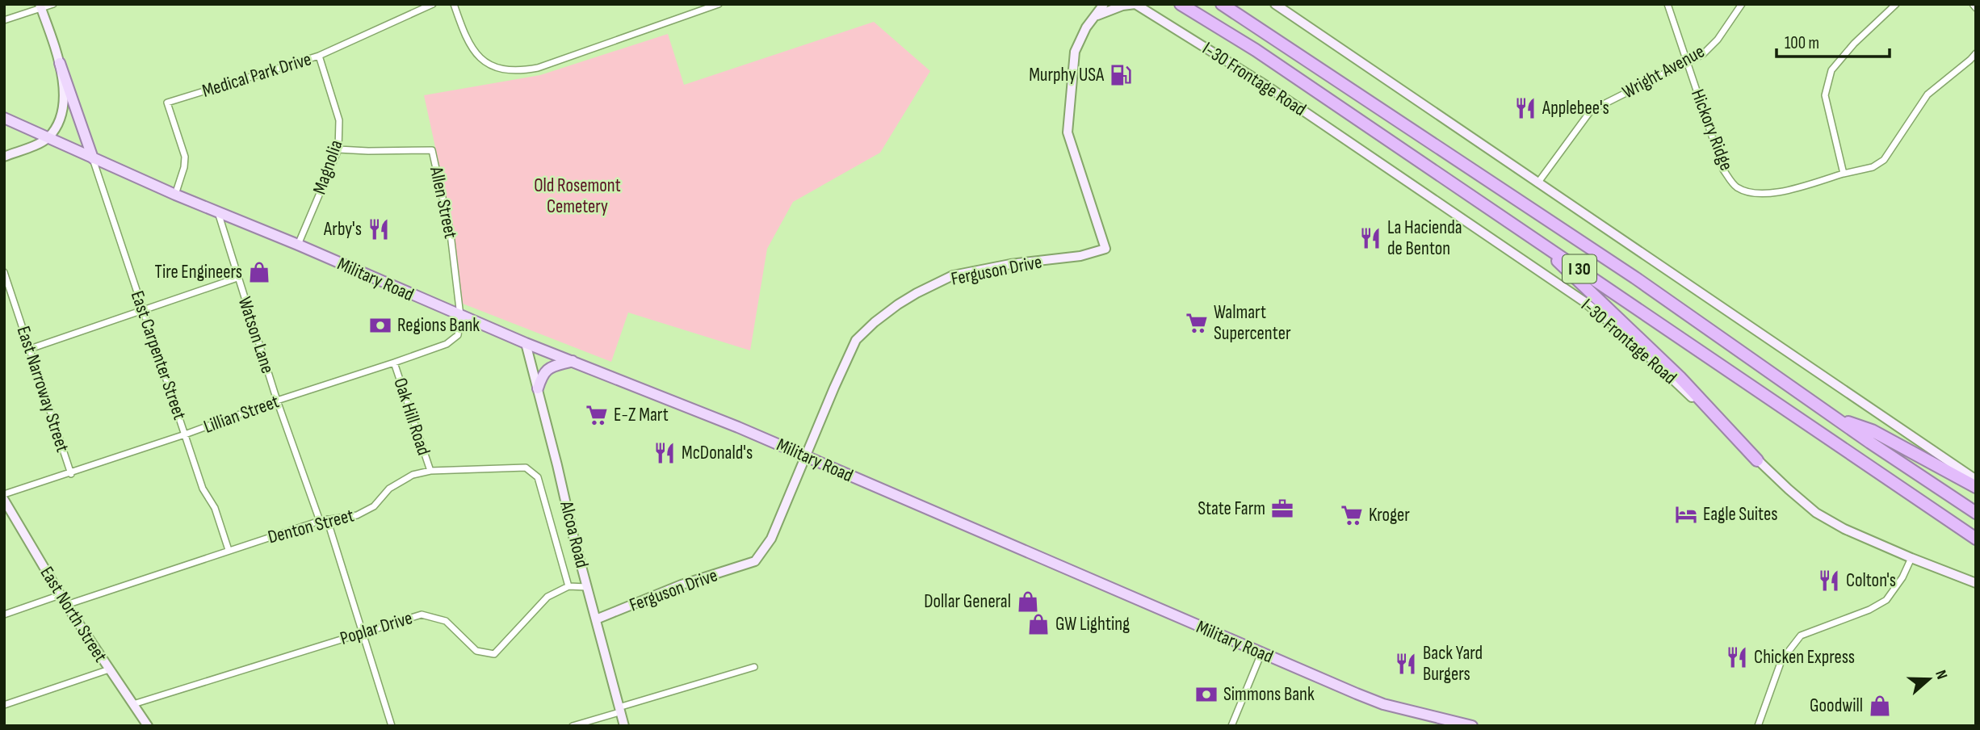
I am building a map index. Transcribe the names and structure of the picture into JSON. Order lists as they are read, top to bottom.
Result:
{
  "streets": {
    "highway": ["I 30"],
    "main road": [
      "I-30 Frontage Road",
      "Ferguson Drive",
      "Military Road",
      "Alcoa Road",
      "East North Street"
    ],
    "street": [
      "Wright Avenue",
      "Medical Park Drive",
      "Hickory Ridge",
      "Magnolia",
      "Allen Street",
      "Watson Lane",
      "East Carpenter Street",
      "East Narroway Street",
      "Lillian Street",
      "Oak Hill Road",
      "Denton Street",
      "Poplar Drive"
    ]
  },
  "crossings": [
    ["Wright Avenue", "Hickory Ridge"],
    ["Medical Park Drive", "Magnolia"],
    ["Medical Park Drive", "Military Road"],
    ["Magnolia", "Allen Street"],
    ["Magnolia", "Military Road"],
    ["Allen Street", "Military Road"],
    ["Allen Street", "Lillian Street"],
    ["Ferguson Drive", "Military Road"],
    ["Ferguson Drive", "Alcoa Road"],
    ["Military Road", "Watson Lane"],
    ["Military Road", "East Carpenter Street"],
    ["Military Road", "Lillian Street"],
    ["Military Road", "Alcoa Road"],
    ["Watson Lane", "Lillian Street"],
    ["Watson Lane", "Denton Street"],
    ["East Carpenter Street", "Lillian Street"],
    ["East Carpenter Street", "Denton Street"],
    ["East Narroway Street", "Lillian Street"],
    ["Lillian Street", "Oak Hill Road"],
    ["Oak Hill Road", "Denton Street"],
    ["Denton Street", "East North Street"],
    ["Denton Street", "Poplar Drive"],
    ["East North Street", "Poplar Drive"]
  ],
  "parks": ["Old Rosemont Cemetery"],
  "places": {
    "fuel station": ["Murphy USA"],
    "restaurant": [
      "Applebee's",
      "Arby's",
      "La Hacienda de Benton",
      "McDonald's",
      "Colton's",
      "Chicken Express",
      "Back Yard Burgers"
    ],
    "shop": [
      "Tire Engineers",
      "Dollar General",
      "GW Lighting",
      "Goodwill"
    ],
    "supermarket": ["Walmart Supercenter", "E-Z Mart", "Kroger"],
    "bank": ["Regions Bank", "Simmons Bank"],
    "office": ["State Farm"],
    "hotel": ["Eagle Suites"]
  },
  "scale_bar": "100 m",
  "north": "right"
}
